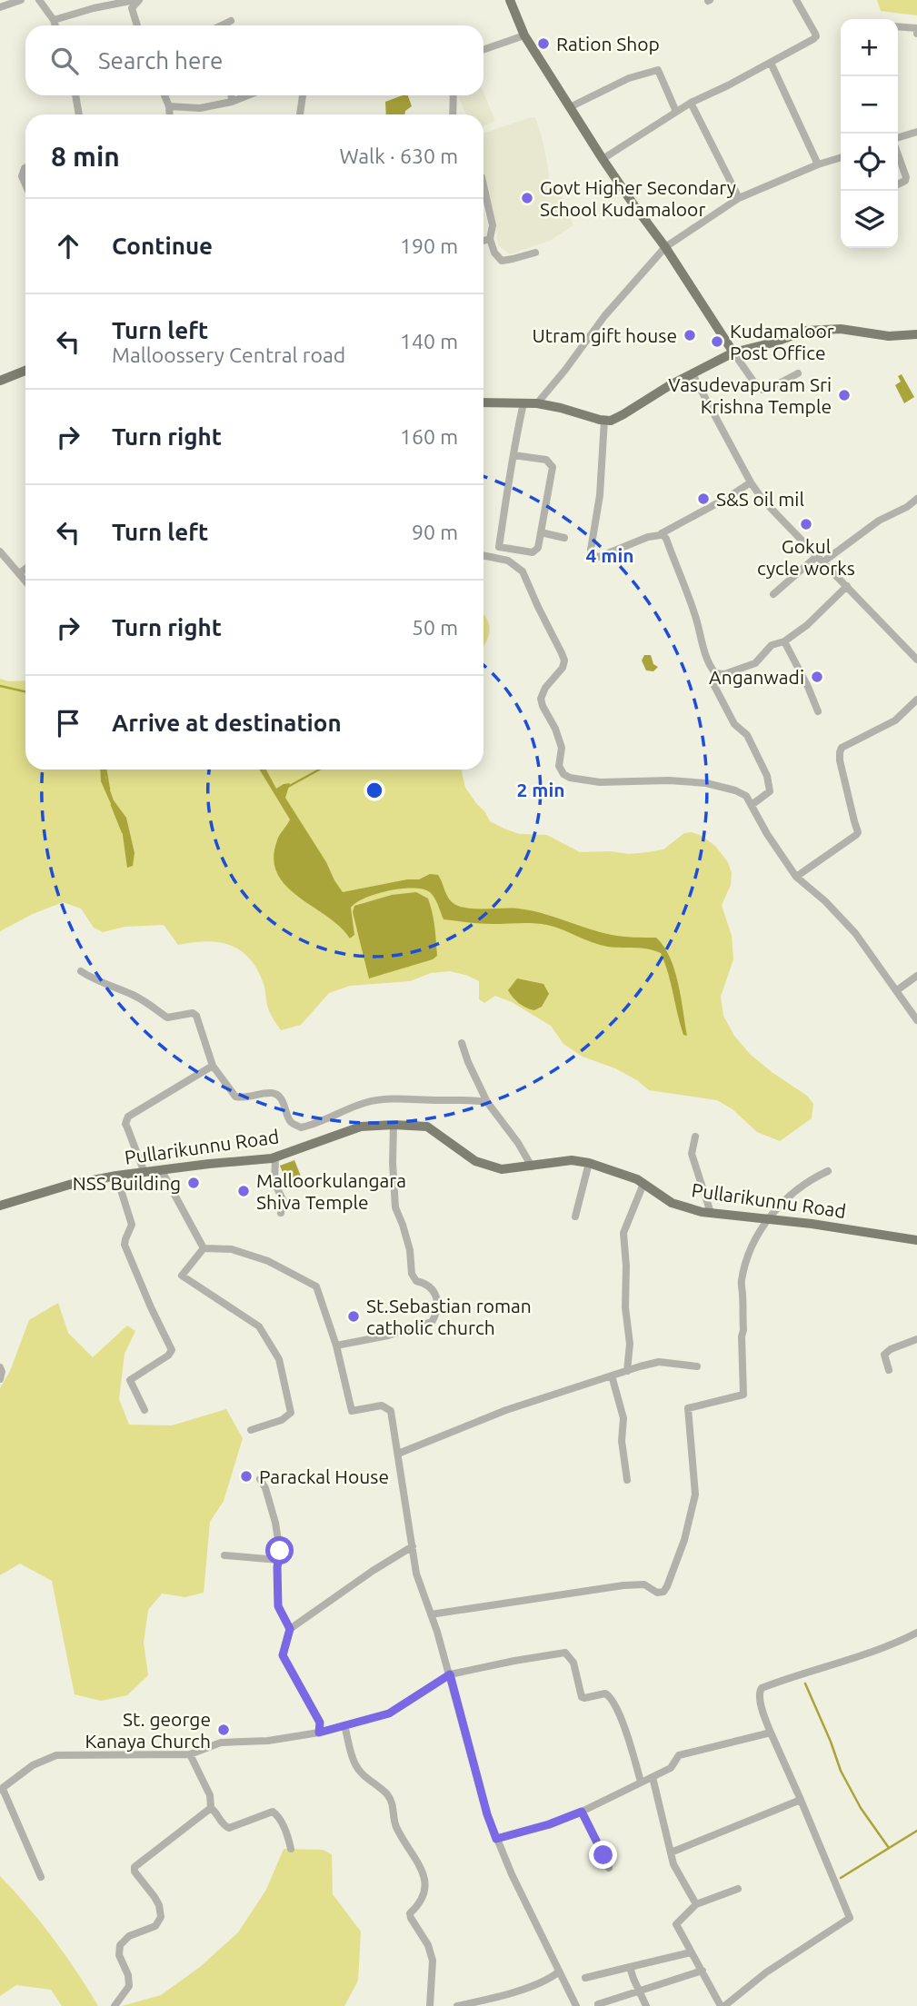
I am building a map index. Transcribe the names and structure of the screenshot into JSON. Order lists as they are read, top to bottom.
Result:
{
  "streets": {
    "main road": ["Pullarikunnu Road"]
  },
  "places": [
    "Ration Shop",
    "Govt Higher Secondary School Kudamaloor",
    "Utram gift house",
    "Kudamaloor Post Office",
    "Vasudevapuram Sri Krishna Temple",
    "S&S oil mil",
    "Gokul cycle works",
    "Anganwadi",
    "NSS Building",
    "Malloorkulangara Shiva Temple",
    "St.Sebastian roman catholic church",
    "Parackal House",
    "St. george Kanaya Church"
  ],
  "page": {
    "map_buttons": ["+", "−"],
    "search": "Search here",
    "heading": ["8 min", "Walk · 630 m"],
    "list": [
      ["Continue", "190 m"],
      ["Turn left", "Malloossery Central road", "140 m"],
      ["Turn right", "160 m"],
      ["Turn left", "90 m"],
      ["Turn right", "50 m"],
      "Arrive at destination"
    ]
  },
  "rings": ["4 min", "2 min"]
}
